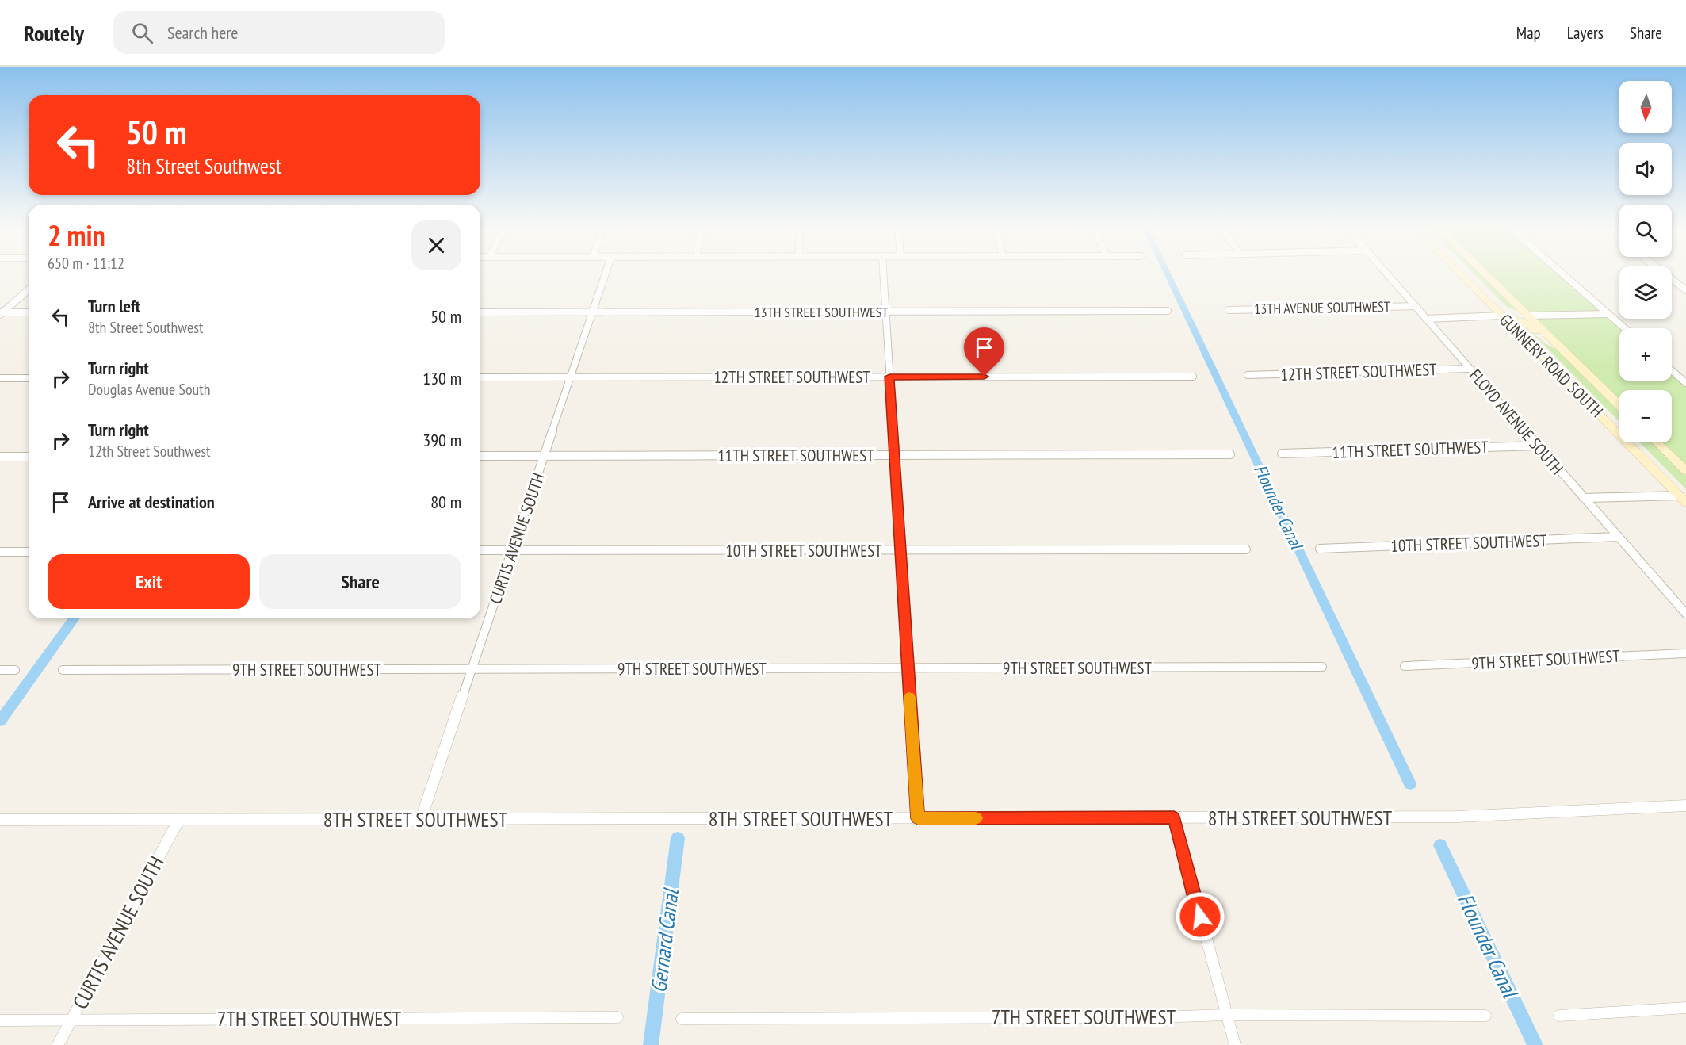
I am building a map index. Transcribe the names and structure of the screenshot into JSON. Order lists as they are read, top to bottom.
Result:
{
  "streets": {
    "main road": ["GUNNERY ROAD SOUTH"],
    "street": [
      "13TH AVENUE SOUTHWEST",
      "13TH STREET SOUTHWEST",
      "12TH STREET SOUTHWEST",
      "FLOYD AVENUE SOUTH",
      "11TH STREET SOUTHWEST",
      "CURTIS AVENUE SOUTH",
      "10TH STREET SOUTHWEST",
      "9TH STREET SOUTHWEST",
      "8TH STREET SOUTHWEST",
      "7TH STREET SOUTHWEST"
    ]
  },
  "crossings": [
    ["13TH AVENUE SOUTHWEST", "FLOYD AVENUE SOUTH"],
    ["13TH STREET SOUTHWEST", "CURTIS AVENUE SOUTH"],
    ["12TH STREET SOUTHWEST", "FLOYD AVENUE SOUTH"],
    ["12TH STREET SOUTHWEST", "CURTIS AVENUE SOUTH"],
    ["FLOYD AVENUE SOUTH", "11TH STREET SOUTHWEST"],
    ["FLOYD AVENUE SOUTH", "10TH STREET SOUTHWEST"],
    ["11TH STREET SOUTHWEST", "CURTIS AVENUE SOUTH"],
    ["CURTIS AVENUE SOUTH", "10TH STREET SOUTHWEST"],
    ["CURTIS AVENUE SOUTH", "9TH STREET SOUTHWEST"],
    ["CURTIS AVENUE SOUTH", "8TH STREET SOUTHWEST"],
    ["CURTIS AVENUE SOUTH", "7TH STREET SOUTHWEST"]
  ],
  "water": ["Flounder Canal", "Gernard Canal"],
  "north": "bottom",
  "page": {
    "header": "Routely",
    "search": "Search here",
    "nav": ["Map", "Layers", "Share"],
    "map_buttons": ["+", "−"],
    "turn": ["50 m", "8th Street Southwest"],
    "heading": ["2 min", "650 m · 11:12"],
    "list": [
      {
        "name": "Turn left",
        "note": "8th Street Southwest",
        "value": "50 m"
      },
      {
        "name": "Turn right",
        "note": "Douglas Avenue South",
        "value": "130 m"
      },
      {
        "name": "Turn right",
        "note": "12th Street Southwest",
        "value": "390 m"
      },
      {
        "name": "Arrive at destination",
        "value": "80 m"
      }
    ],
    "buttons": ["Exit", "Share"]
  }
}
